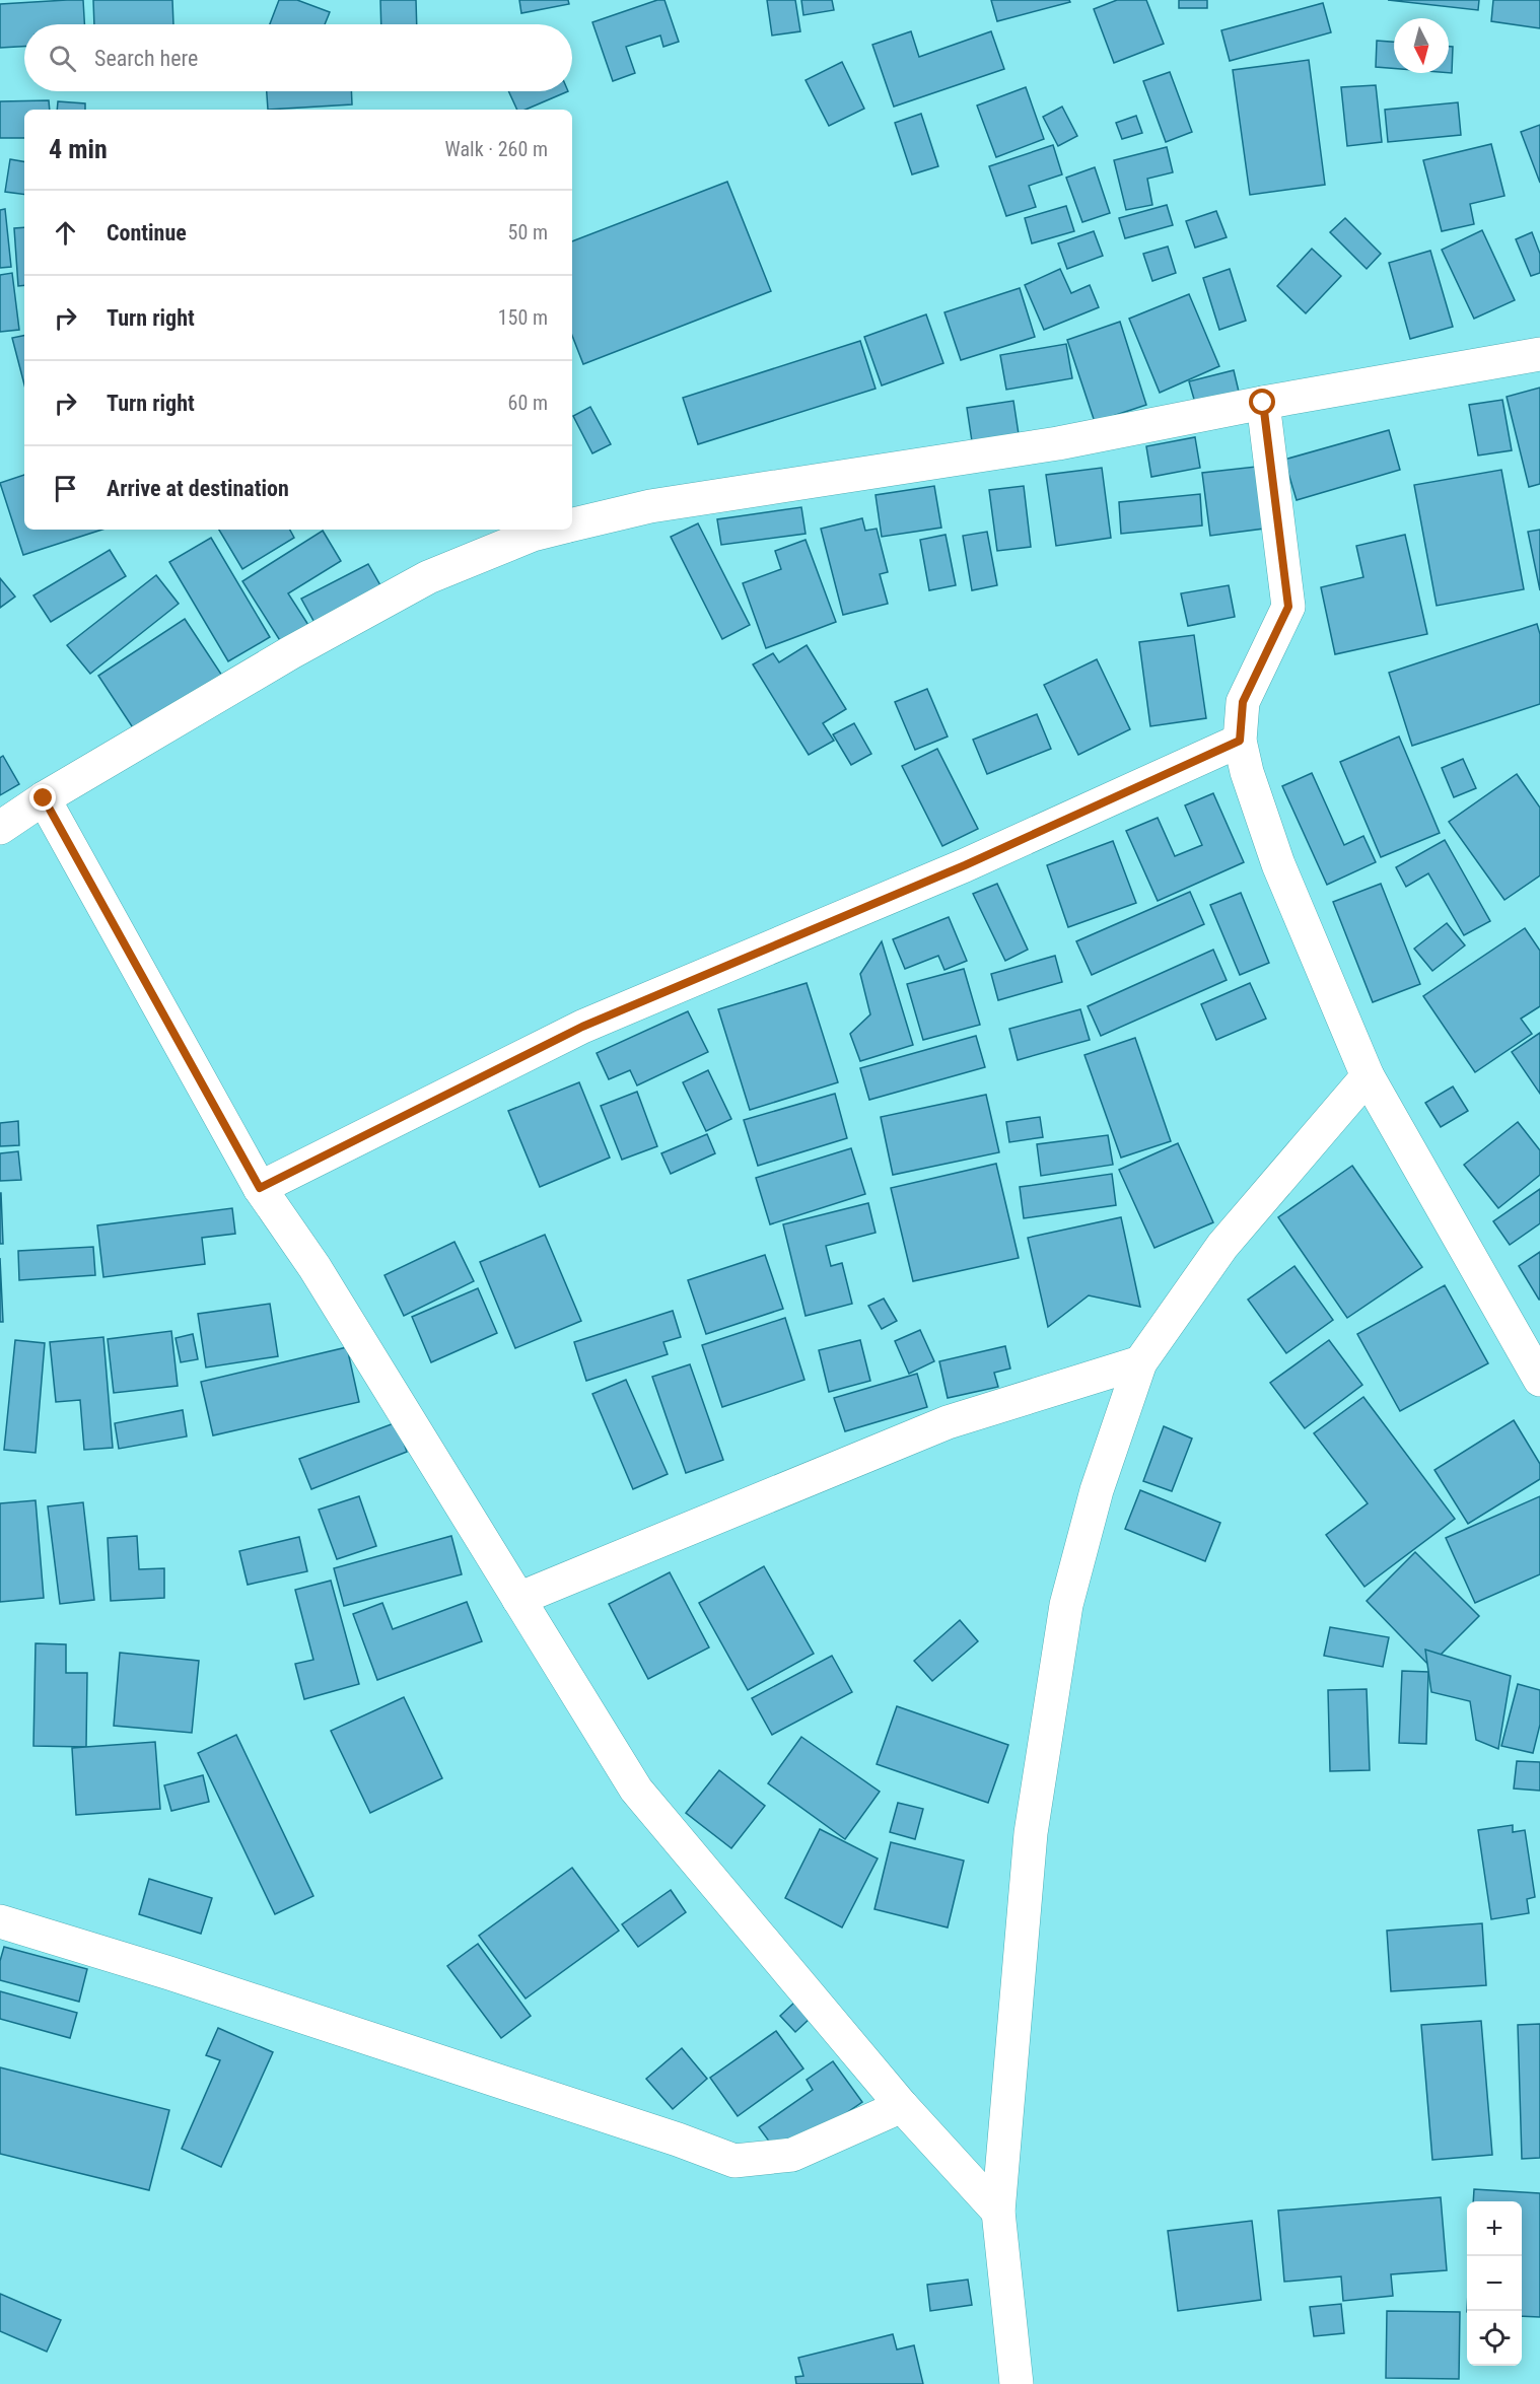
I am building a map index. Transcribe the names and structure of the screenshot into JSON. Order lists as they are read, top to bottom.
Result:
{
  "north": "bottom",
  "page": {
    "search": "Search here",
    "heading": ["4 min", "Walk · 260 m"],
    "list": [
      ["Continue", "50 m"],
      ["Turn right", "150 m"],
      ["Turn right", "60 m"],
      "Arrive at destination"
    ],
    "map_buttons": ["+", "−"]
  }
}
